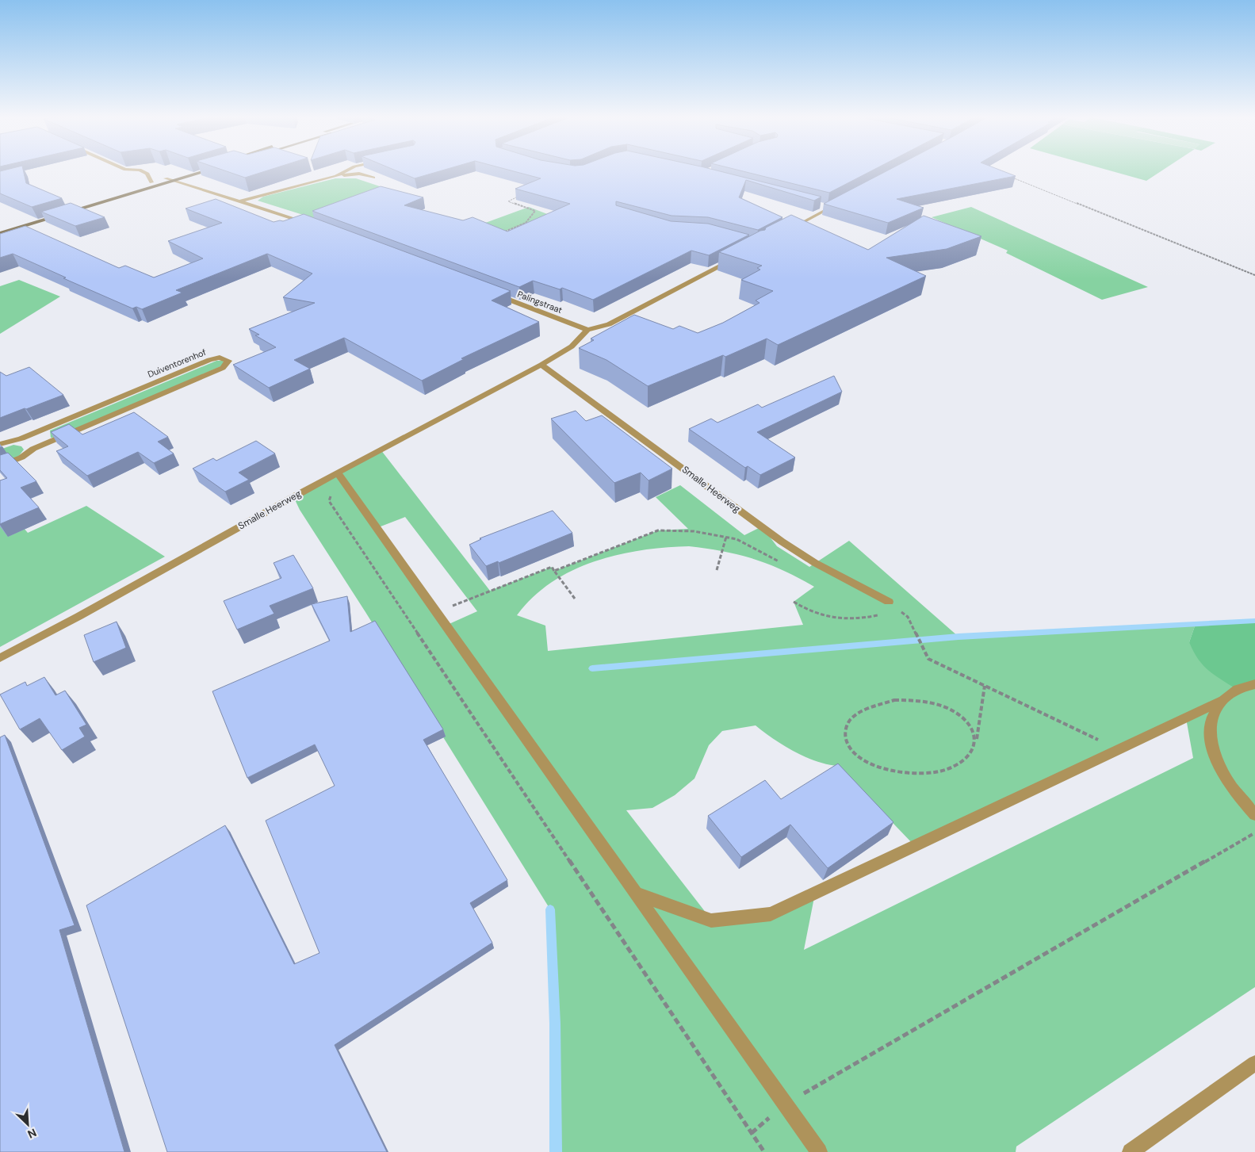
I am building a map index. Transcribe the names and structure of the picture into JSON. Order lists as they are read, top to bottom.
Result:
{
  "streets": {
    "street": ["Palingstraat", "Duiventorenhof", "Smalle Heerweg"]
  },
  "crossings": [
    ["Palingstraat", "Smalle Heerweg"]
  ],
  "north": "bottom right"
}
